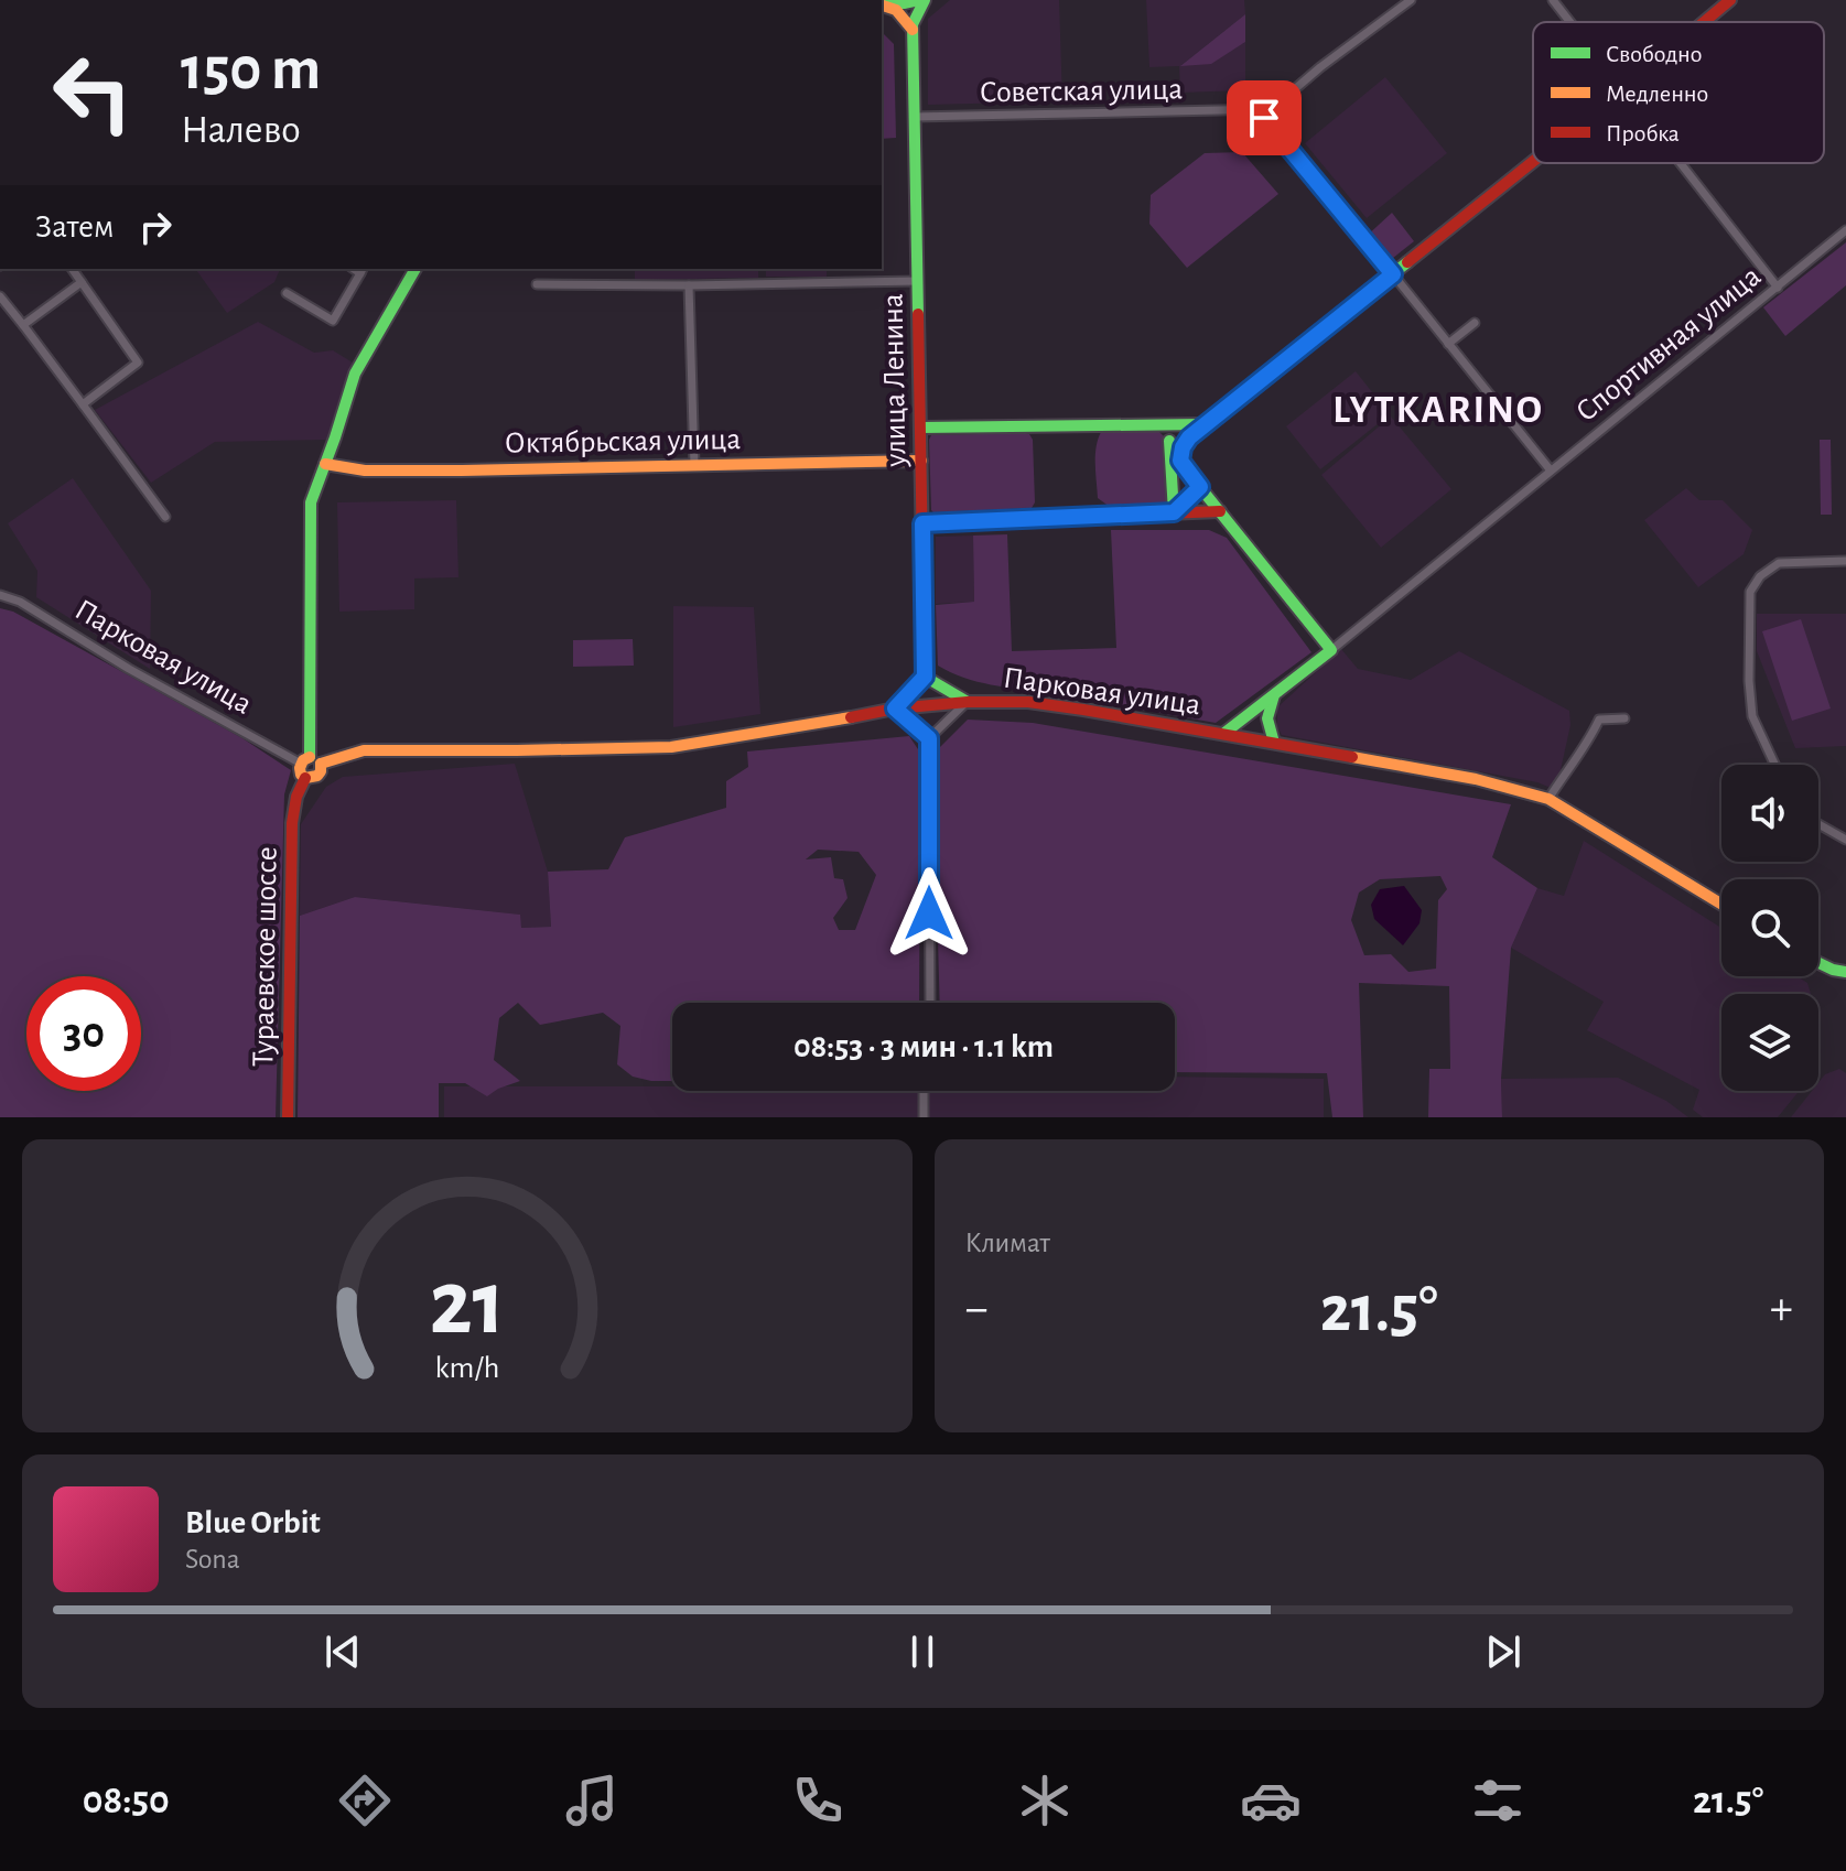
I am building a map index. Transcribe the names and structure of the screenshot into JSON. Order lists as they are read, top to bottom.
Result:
{
  "streets": {
    "street": [
      "Советская улица",
      "Спортивная улица",
      "улица Ленина",
      "Октябрьская улица",
      "Парковая улица",
      "Тураевское шоссе"
    ]
  },
  "crossings": [
    ["Советская улица", "улица Ленина"],
    ["Спортивная улица", "Парковая улица"],
    ["улица Ленина", "Октябрьская улица"]
  ],
  "districts": ["LYTKARINO"],
  "legend": ["Свободно", "Медленно", "Пробка"],
  "page": {
    "turn": ["150 m", "Налево"],
    "then": "Затем",
    "limit": "30",
    "trip": "08:53 · 3 мин · 1.1 km",
    "tile": "Климат",
    "heat": ["−", "21.5°", "+"],
    "song": ["Blue Orbit", "Sona"],
    "tabs": ["08:50", "21.5°"],
    "gauge": ["21", "km/h"]
  }
}
